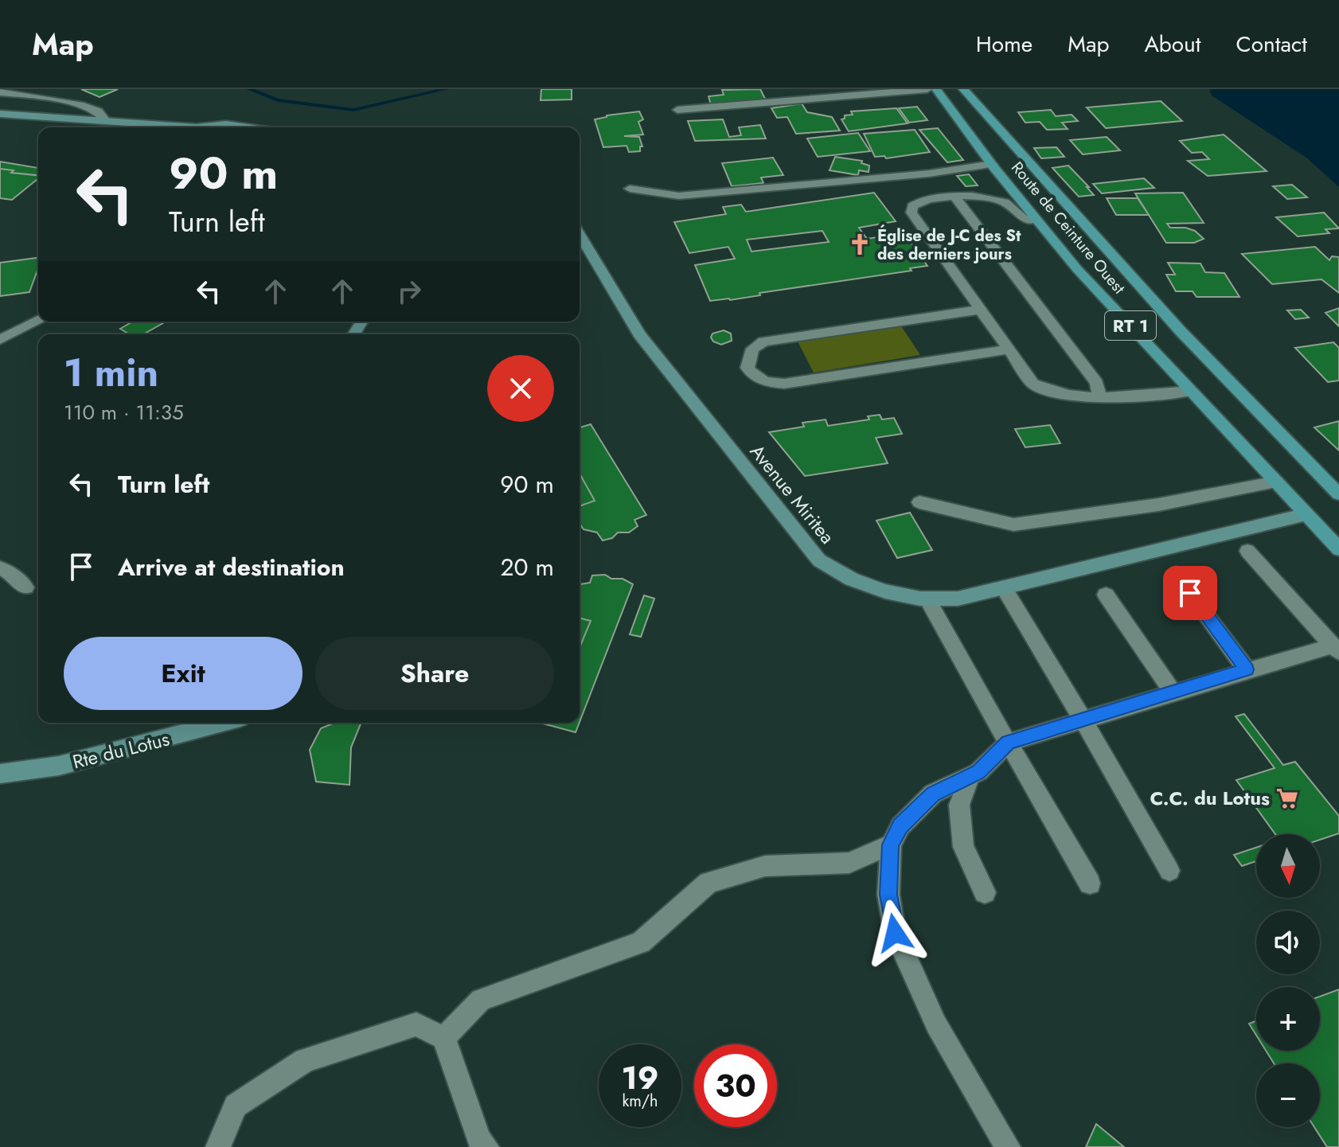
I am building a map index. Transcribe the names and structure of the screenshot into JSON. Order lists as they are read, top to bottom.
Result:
{
  "streets": {
    "main road": [
      "Route de Ceinture Ouest",
      "RT 1",
      "Avenue Miritea",
      "Rte du Lotus"
    ]
  },
  "crossings": [
    ["Route de Ceinture Ouest", "Avenue Miritea"]
  ],
  "places": {
    "church": ["Église de J-C des St des derniers jours"],
    "supermarket": ["C.C. du Lotus"]
  },
  "north": "bottom",
  "page": {
    "header": "Map",
    "nav": [
      "Home",
      "Map",
      "About",
      "Contact"
    ],
    "turn": ["90 m", "Turn left"],
    "heading": ["1 min", "110 m · 11:35"],
    "list": [
      {
        "name": "Turn left",
        "value": "90 m"
      },
      {
        "name": "Arrive at destination",
        "value": "20 m"
      }
    ],
    "buttons": ["Exit", "Share"],
    "map_buttons": ["+", "−"],
    "speed": "19 km/h",
    "limit": "30"
  }
}
